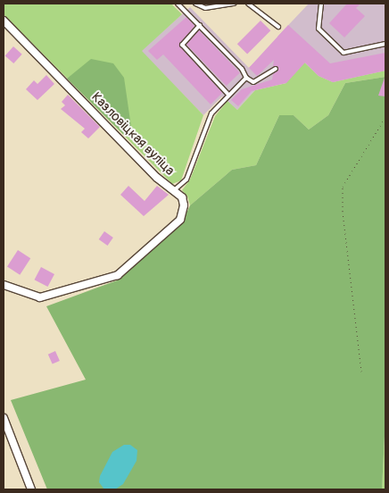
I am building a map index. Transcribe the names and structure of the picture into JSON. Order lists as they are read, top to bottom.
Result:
{
  "streets": {
    "street": ["Казловіцкая вуліца"]
  }
}
